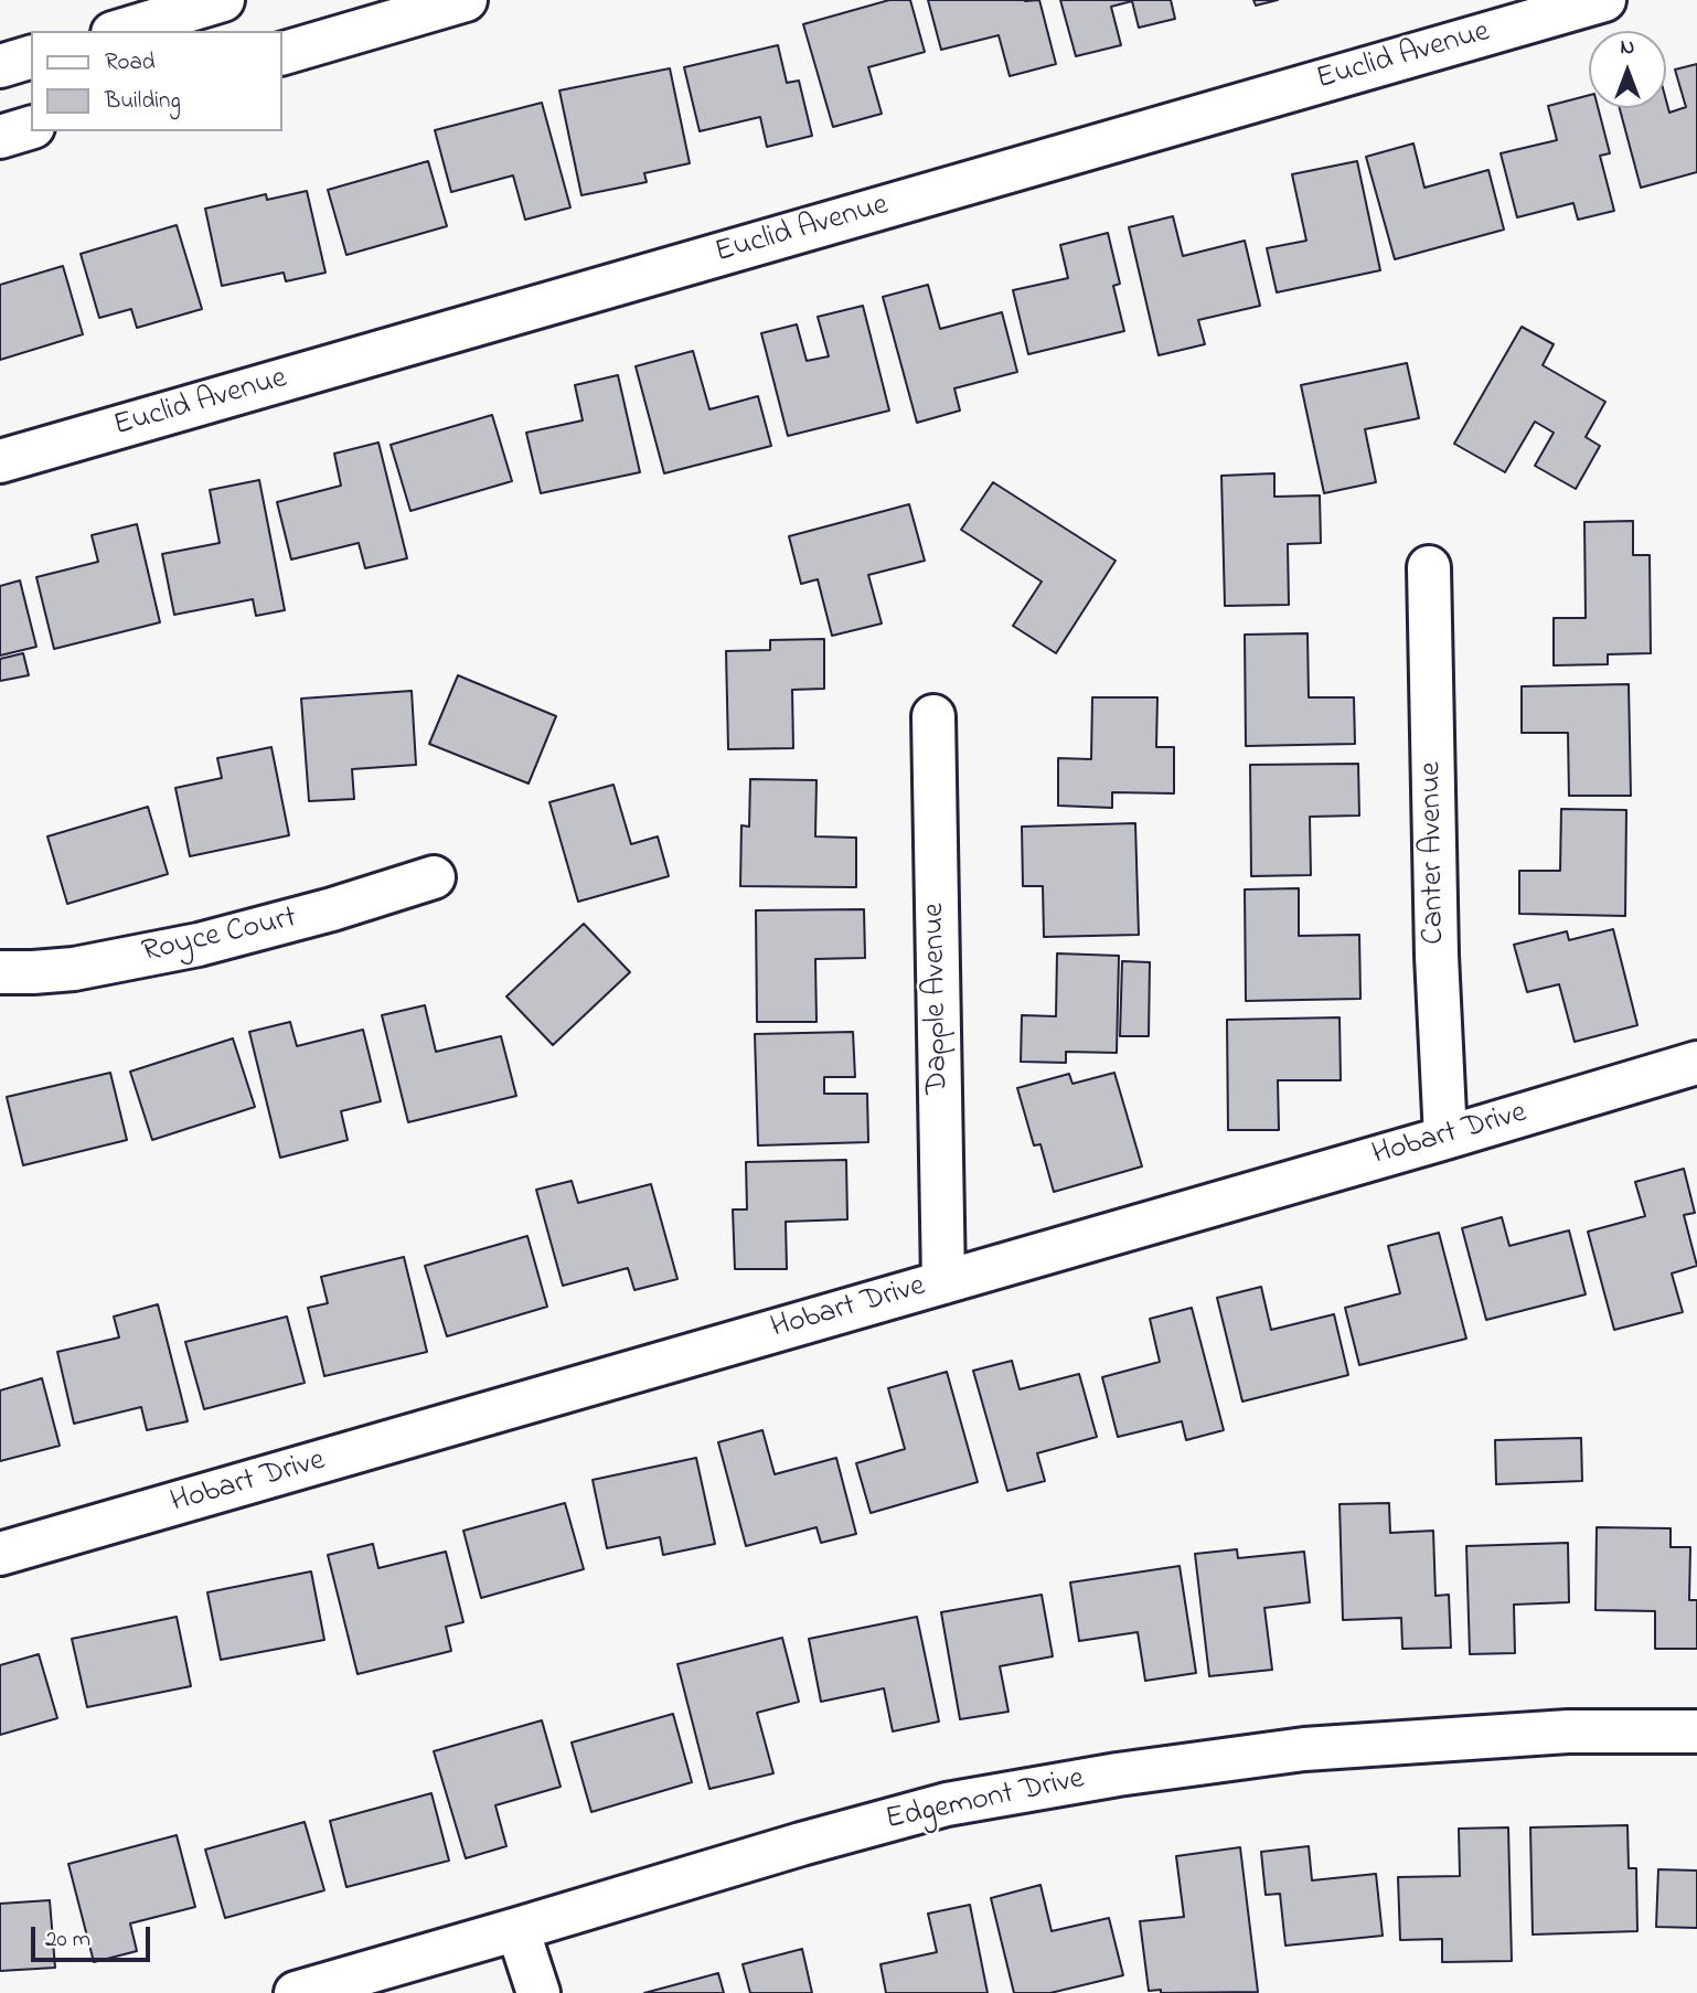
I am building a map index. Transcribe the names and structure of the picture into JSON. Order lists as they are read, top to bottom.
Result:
{
  "streets": {
    "street": [
      "Euclid Avenue",
      "Canter Avenue",
      "Royce Court",
      "Dapple Avenue",
      "Hobart Drive",
      "Edgemont Drive"
    ]
  },
  "crossings": [
    ["Canter Avenue", "Hobart Drive"],
    ["Dapple Avenue", "Hobart Drive"]
  ],
  "legend": ["Road", "Building"],
  "scale_bar": "20 m",
  "north": "top"
}
